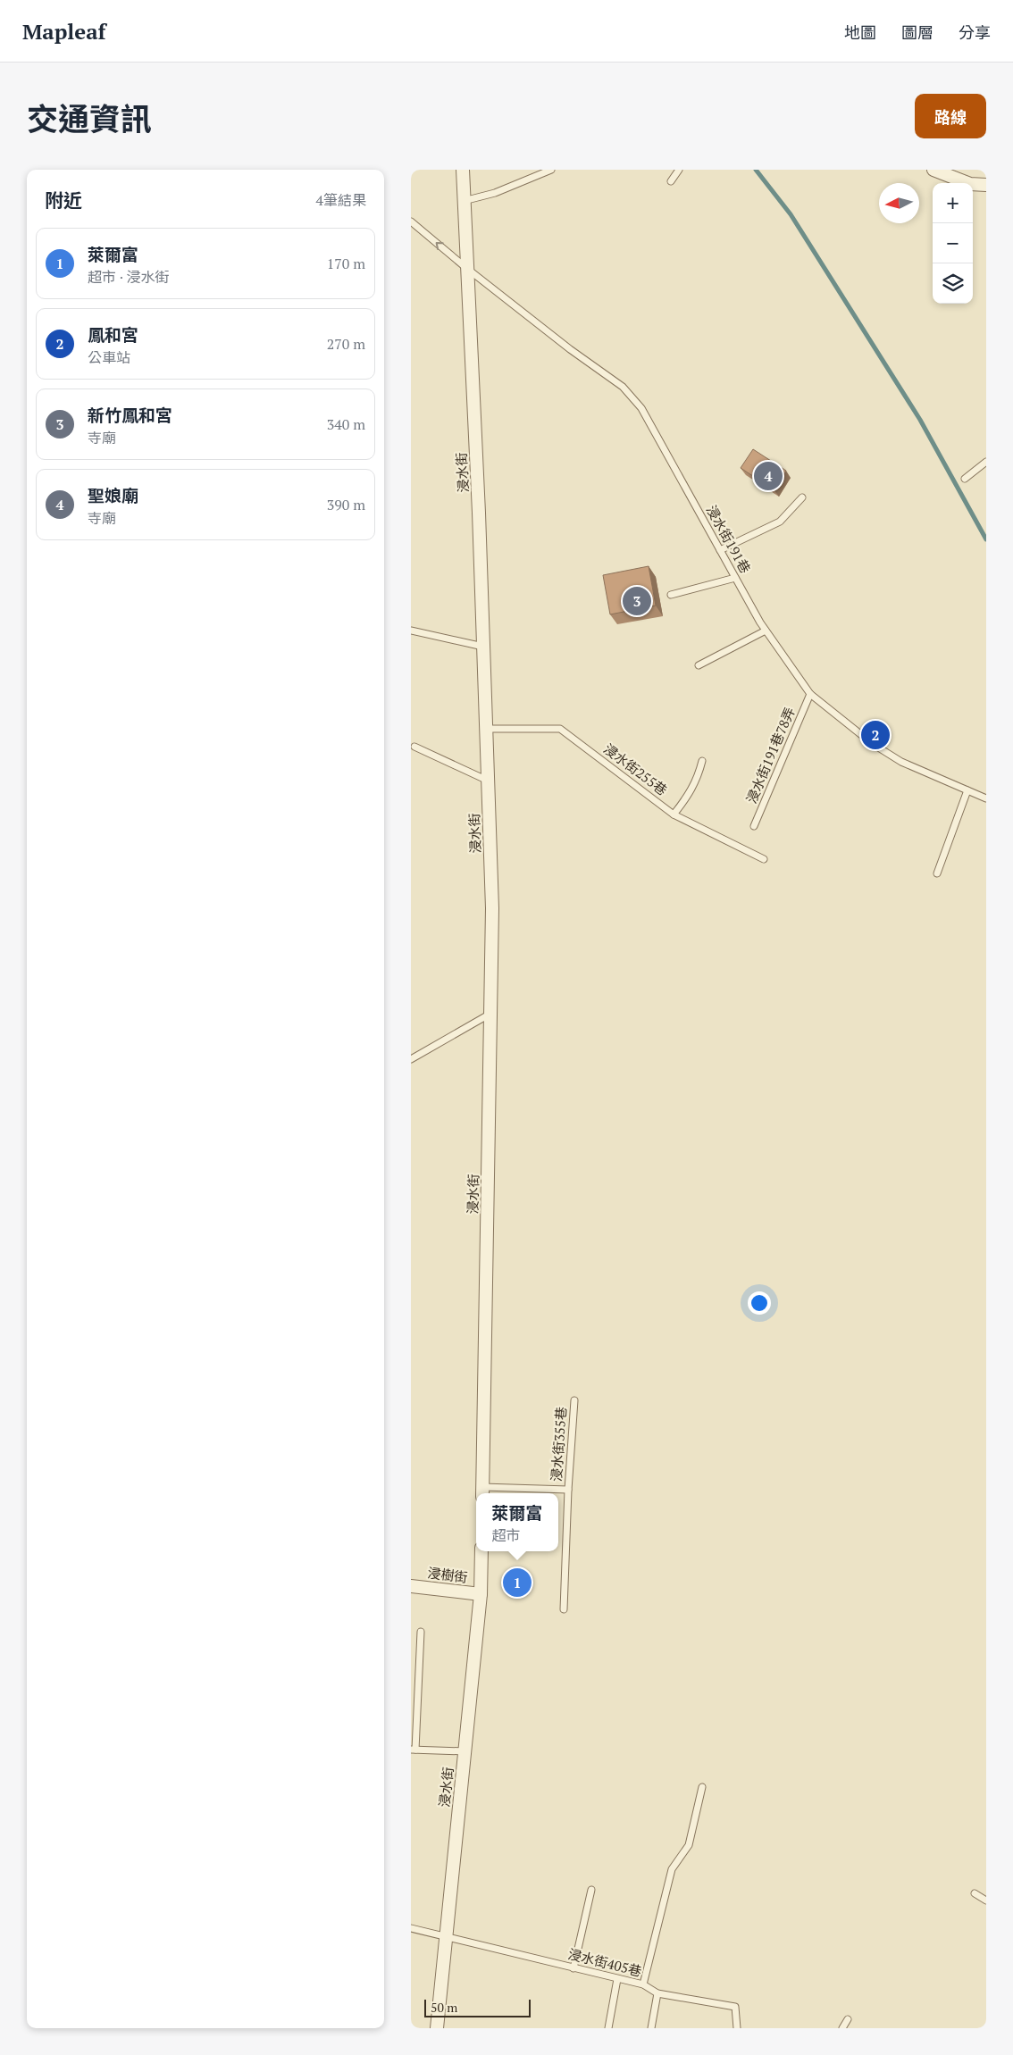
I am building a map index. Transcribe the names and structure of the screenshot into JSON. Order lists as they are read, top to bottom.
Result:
{
  "streets": {
    "street": ["浸水街", "浸樹街"],
    "lane": [
      "浸水街191巷",
      "浸水街191巷78弄",
      "浸水街255巷",
      "浸水街355巷",
      "浸水街405巷"
    ]
  },
  "crossings": [
    ["浸水街", "浸水街191巷"],
    ["浸水街", "浸水街255巷"],
    ["浸水街", "浸水街355巷"],
    ["浸水街", "浸樹街"],
    ["浸水街", "浸水街405巷"],
    ["浸水街191巷", "浸水街191巷78弄"]
  ],
  "scale_bar": "50 m",
  "north": "left",
  "page": {
    "header": "Mapleaf",
    "nav": ["地圖", "圖層", "分享"],
    "title": "交通資訊",
    "buttons": "路線",
    "heading": ["附近", "4筆結果"],
    "map_buttons": ["+", "−"],
    "list": [
      {
        "mark": "1",
        "name": "萊爾富",
        "note": "超市 · 浸水街",
        "value": "170 m"
      },
      {
        "mark": "2",
        "name": "鳳和宮",
        "note": "公車站",
        "value": "270 m"
      },
      {
        "mark": "3",
        "name": "新竹鳳和宮",
        "note": "寺廟",
        "value": "340 m"
      },
      {
        "mark": "4",
        "name": "聖娘廟",
        "note": "寺廟",
        "value": "390 m"
      }
    ],
    "pins": [
      "4",
      "3",
      "2",
      "1"
    ],
    "popup": ["萊爾富", "超市"],
    "scale": "50 m"
  }
}
